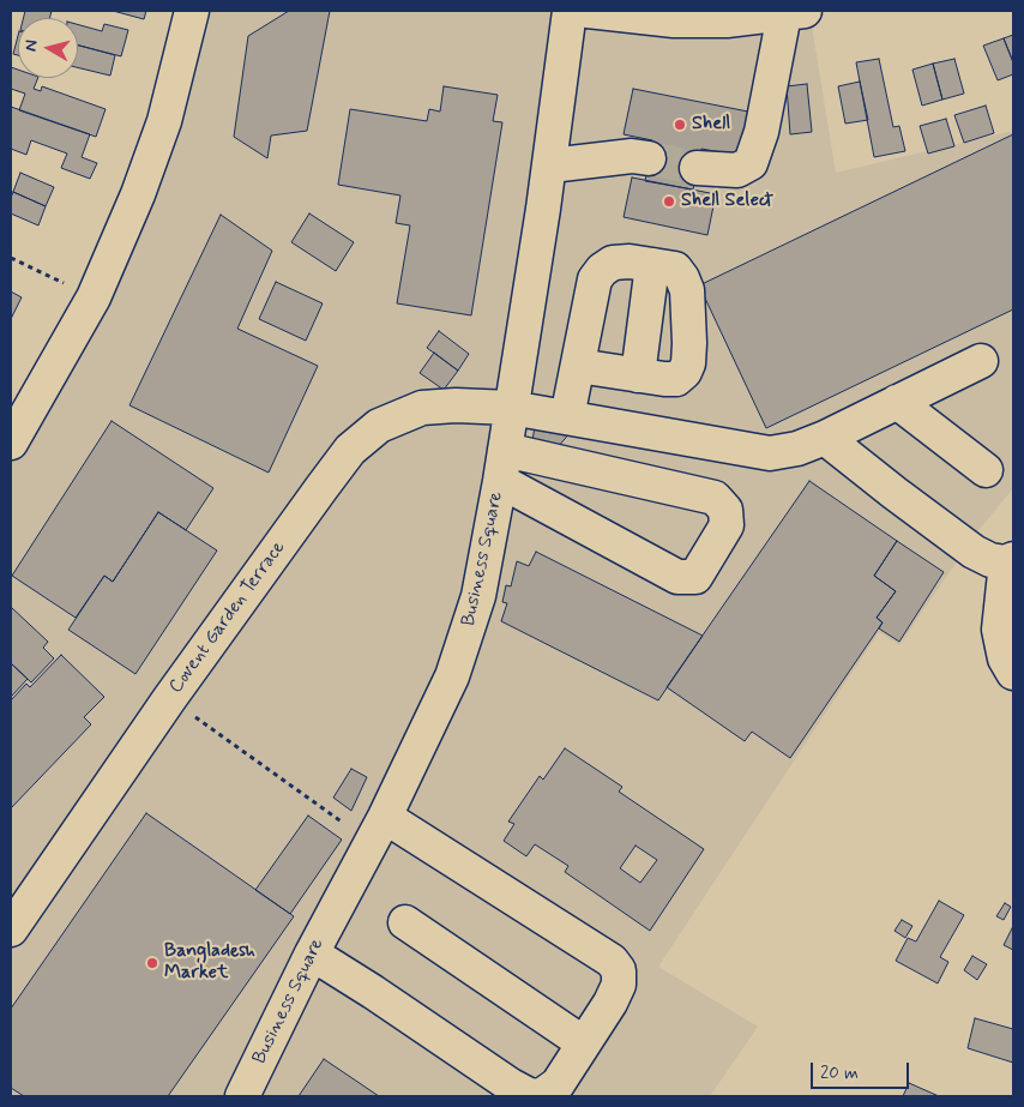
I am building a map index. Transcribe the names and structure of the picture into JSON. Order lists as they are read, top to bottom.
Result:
{
  "streets": {
    "street": ["Business Square", "Covent Garden Terrace"]
  },
  "crossings": [
    ["Business Square", "Covent Garden Terrace"]
  ],
  "places": ["Shell", "Shell Select", "Bangladesh Market"],
  "scale_bar": "20 m",
  "north": "left"
}
